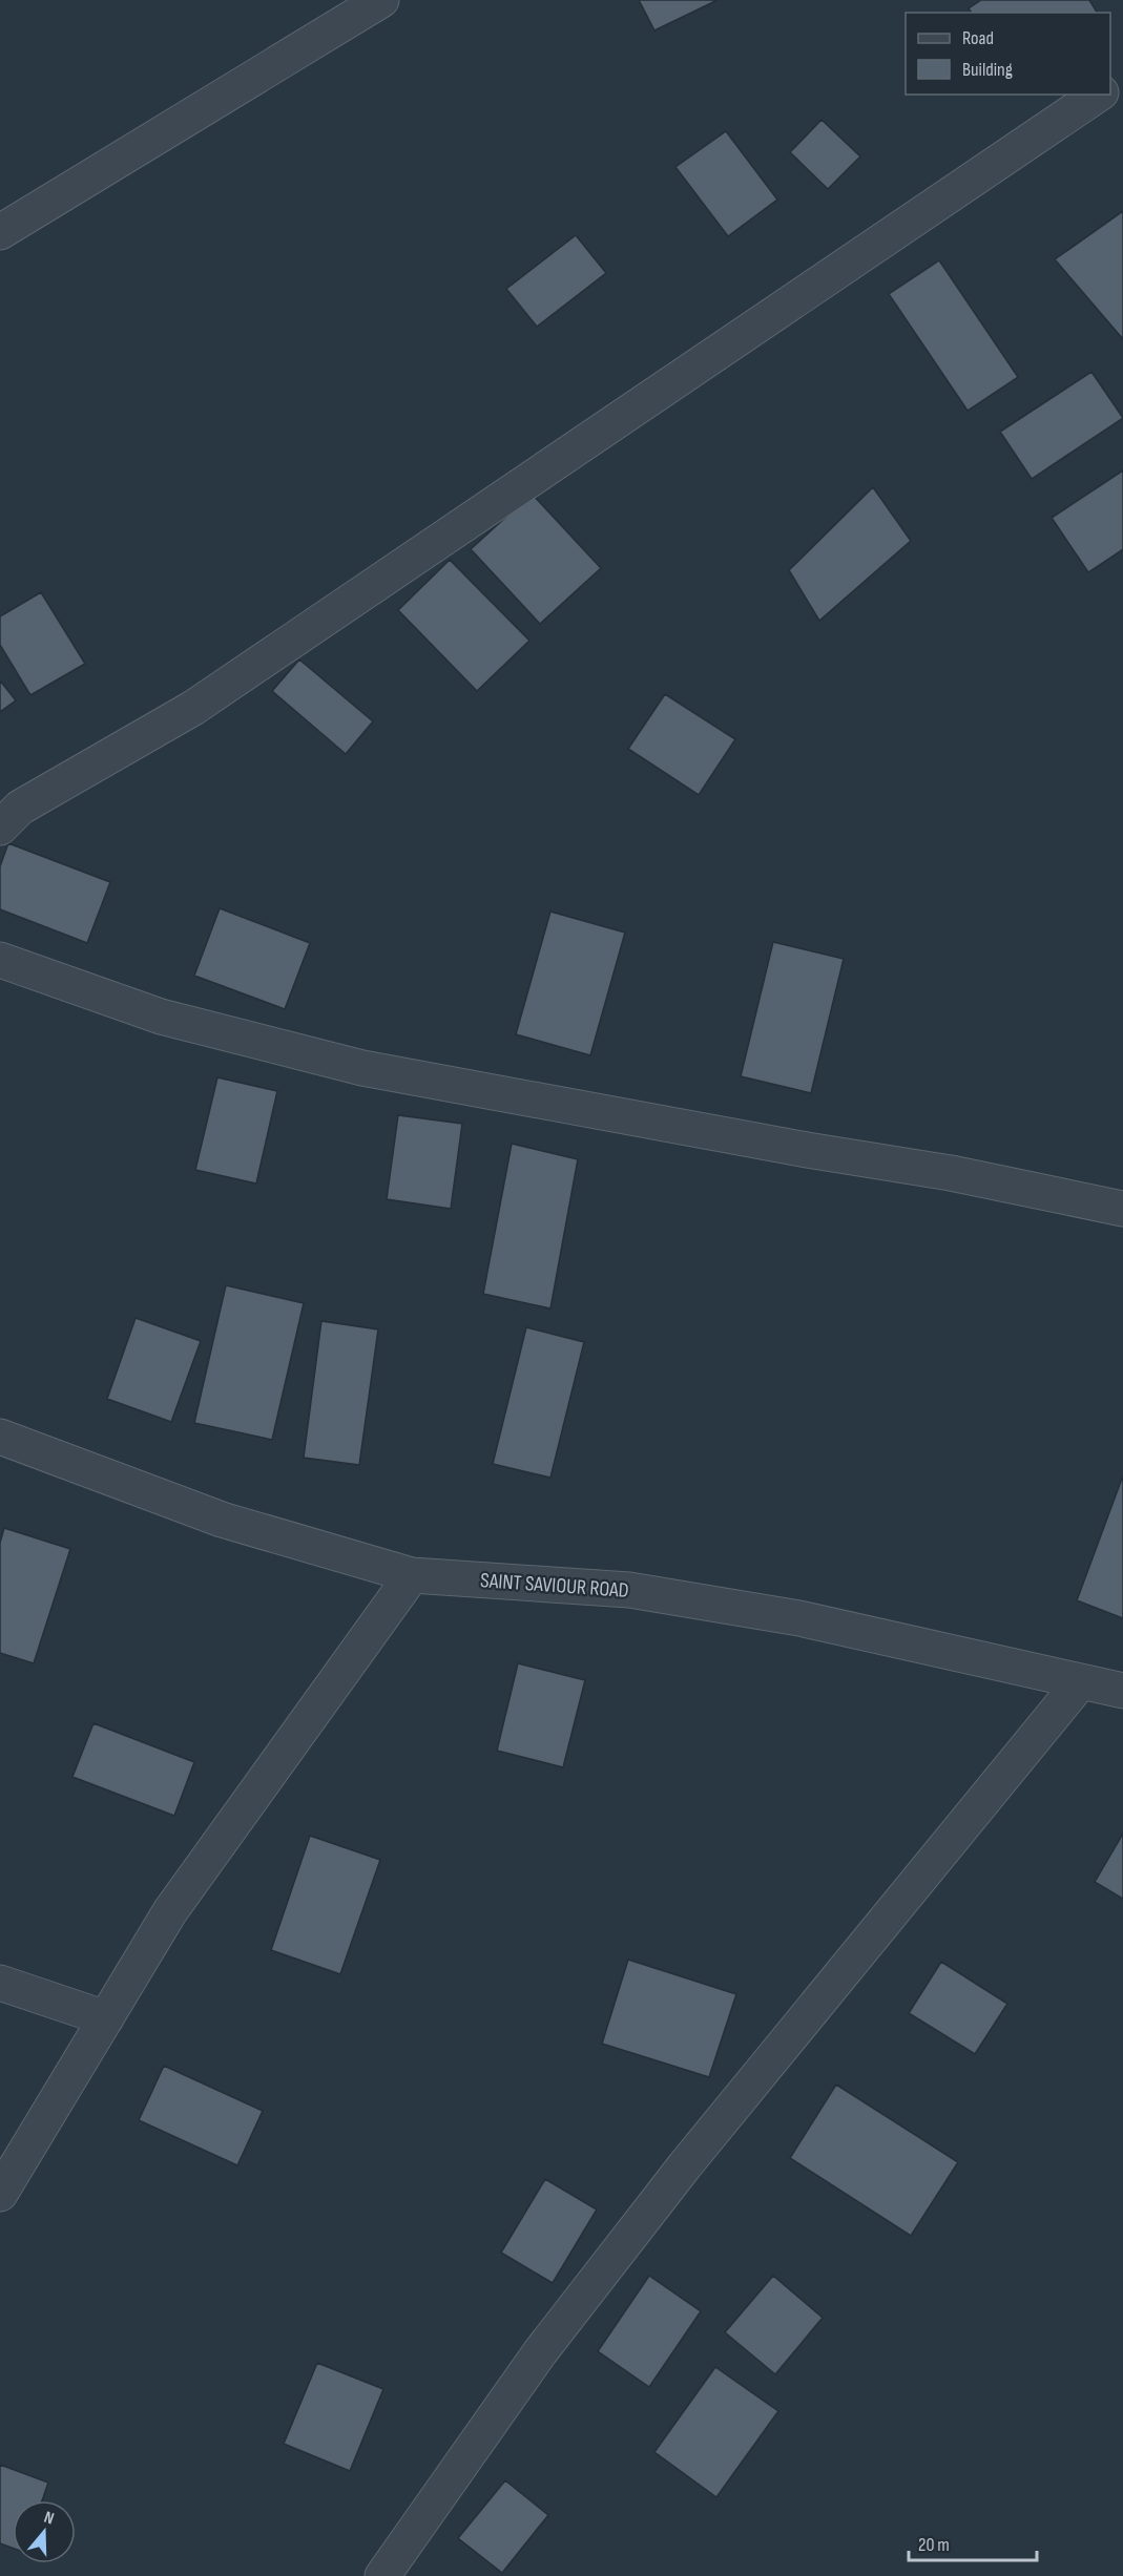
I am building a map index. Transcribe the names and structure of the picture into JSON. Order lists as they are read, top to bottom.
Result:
{
  "streets": {
    "street": ["SAINT SAVIOUR ROAD"]
  },
  "legend": ["Road", "Building"],
  "scale_bar": "20 m",
  "north": "top"
}
